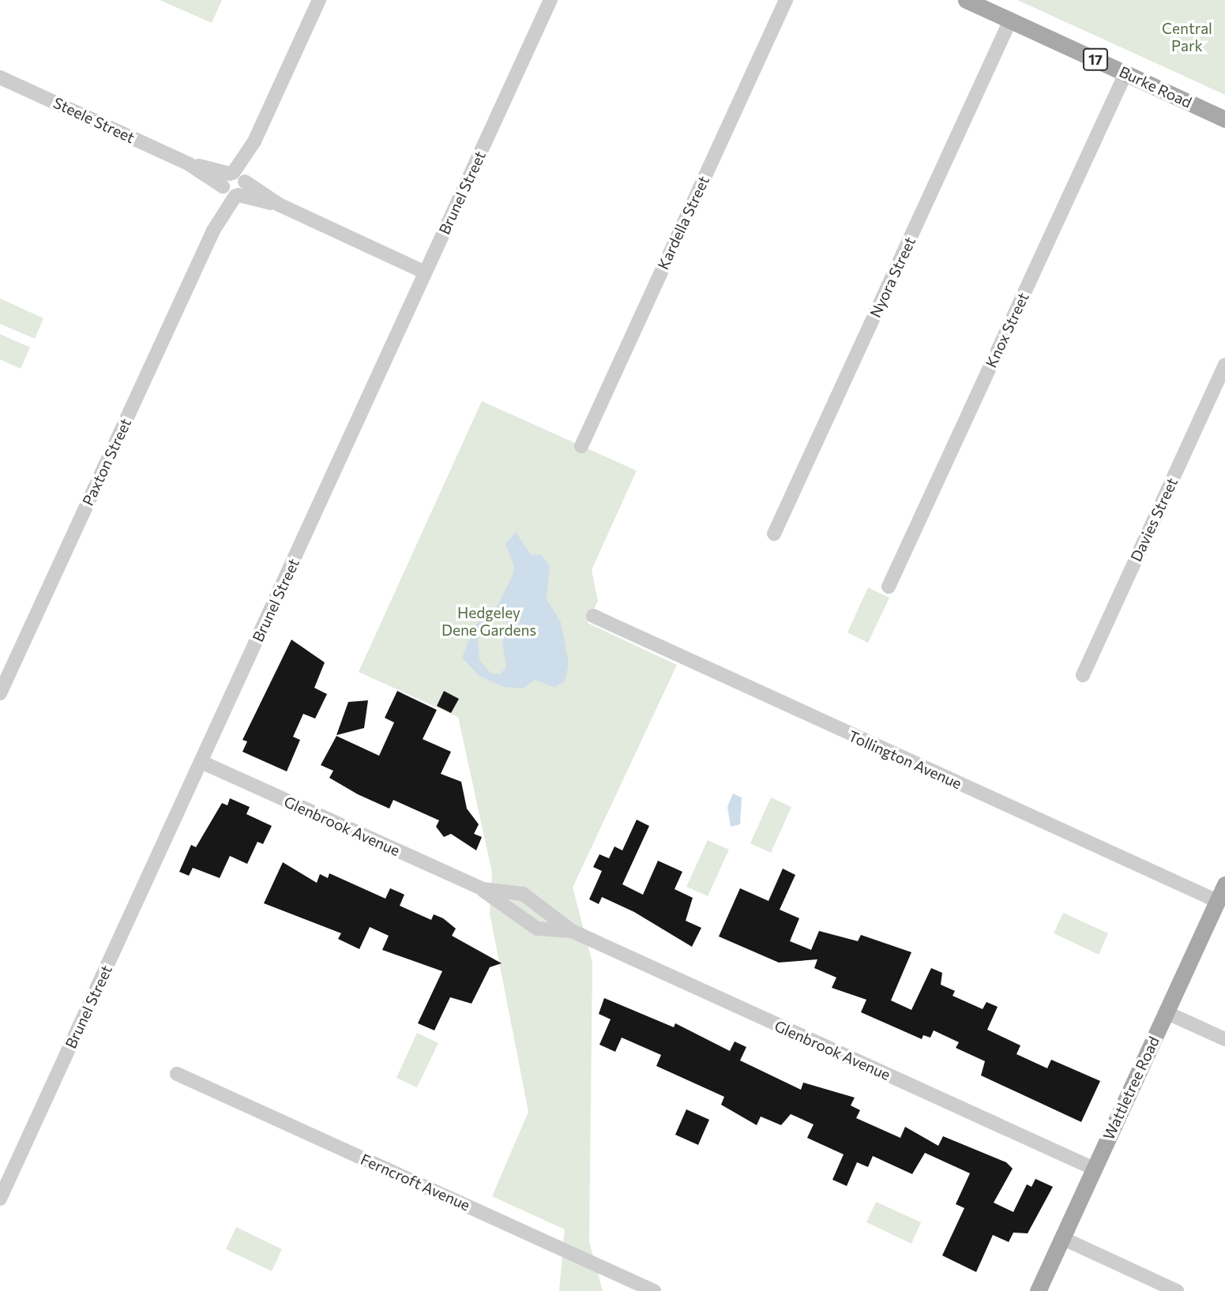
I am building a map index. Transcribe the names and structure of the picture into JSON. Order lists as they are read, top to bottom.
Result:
{
  "streets": {
    "main road": ["17", "Burke Road", "Wattletree Road"],
    "street": [
      "Steele Street",
      "Brunel Street",
      "Kardella Street",
      "Nyora Street",
      "Knox Street",
      "Paxton Street",
      "Davies Street",
      "Tollington Avenue",
      "Glenbrook Avenue",
      "Ferncroft Avenue"
    ]
  },
  "crossings": [
    ["Burke Road", "Nyora Street"],
    ["Burke Road", "Knox Street"],
    ["Steele Street", "Brunel Street"],
    ["Steele Street", "Paxton Street"],
    ["Brunel Street", "Glenbrook Avenue"],
    ["Tollington Avenue", "Wattletree Road"],
    ["Glenbrook Avenue", "Wattletree Road"]
  ],
  "parks": ["Central Park", "Hedgeley Dene Gardens"]
}
